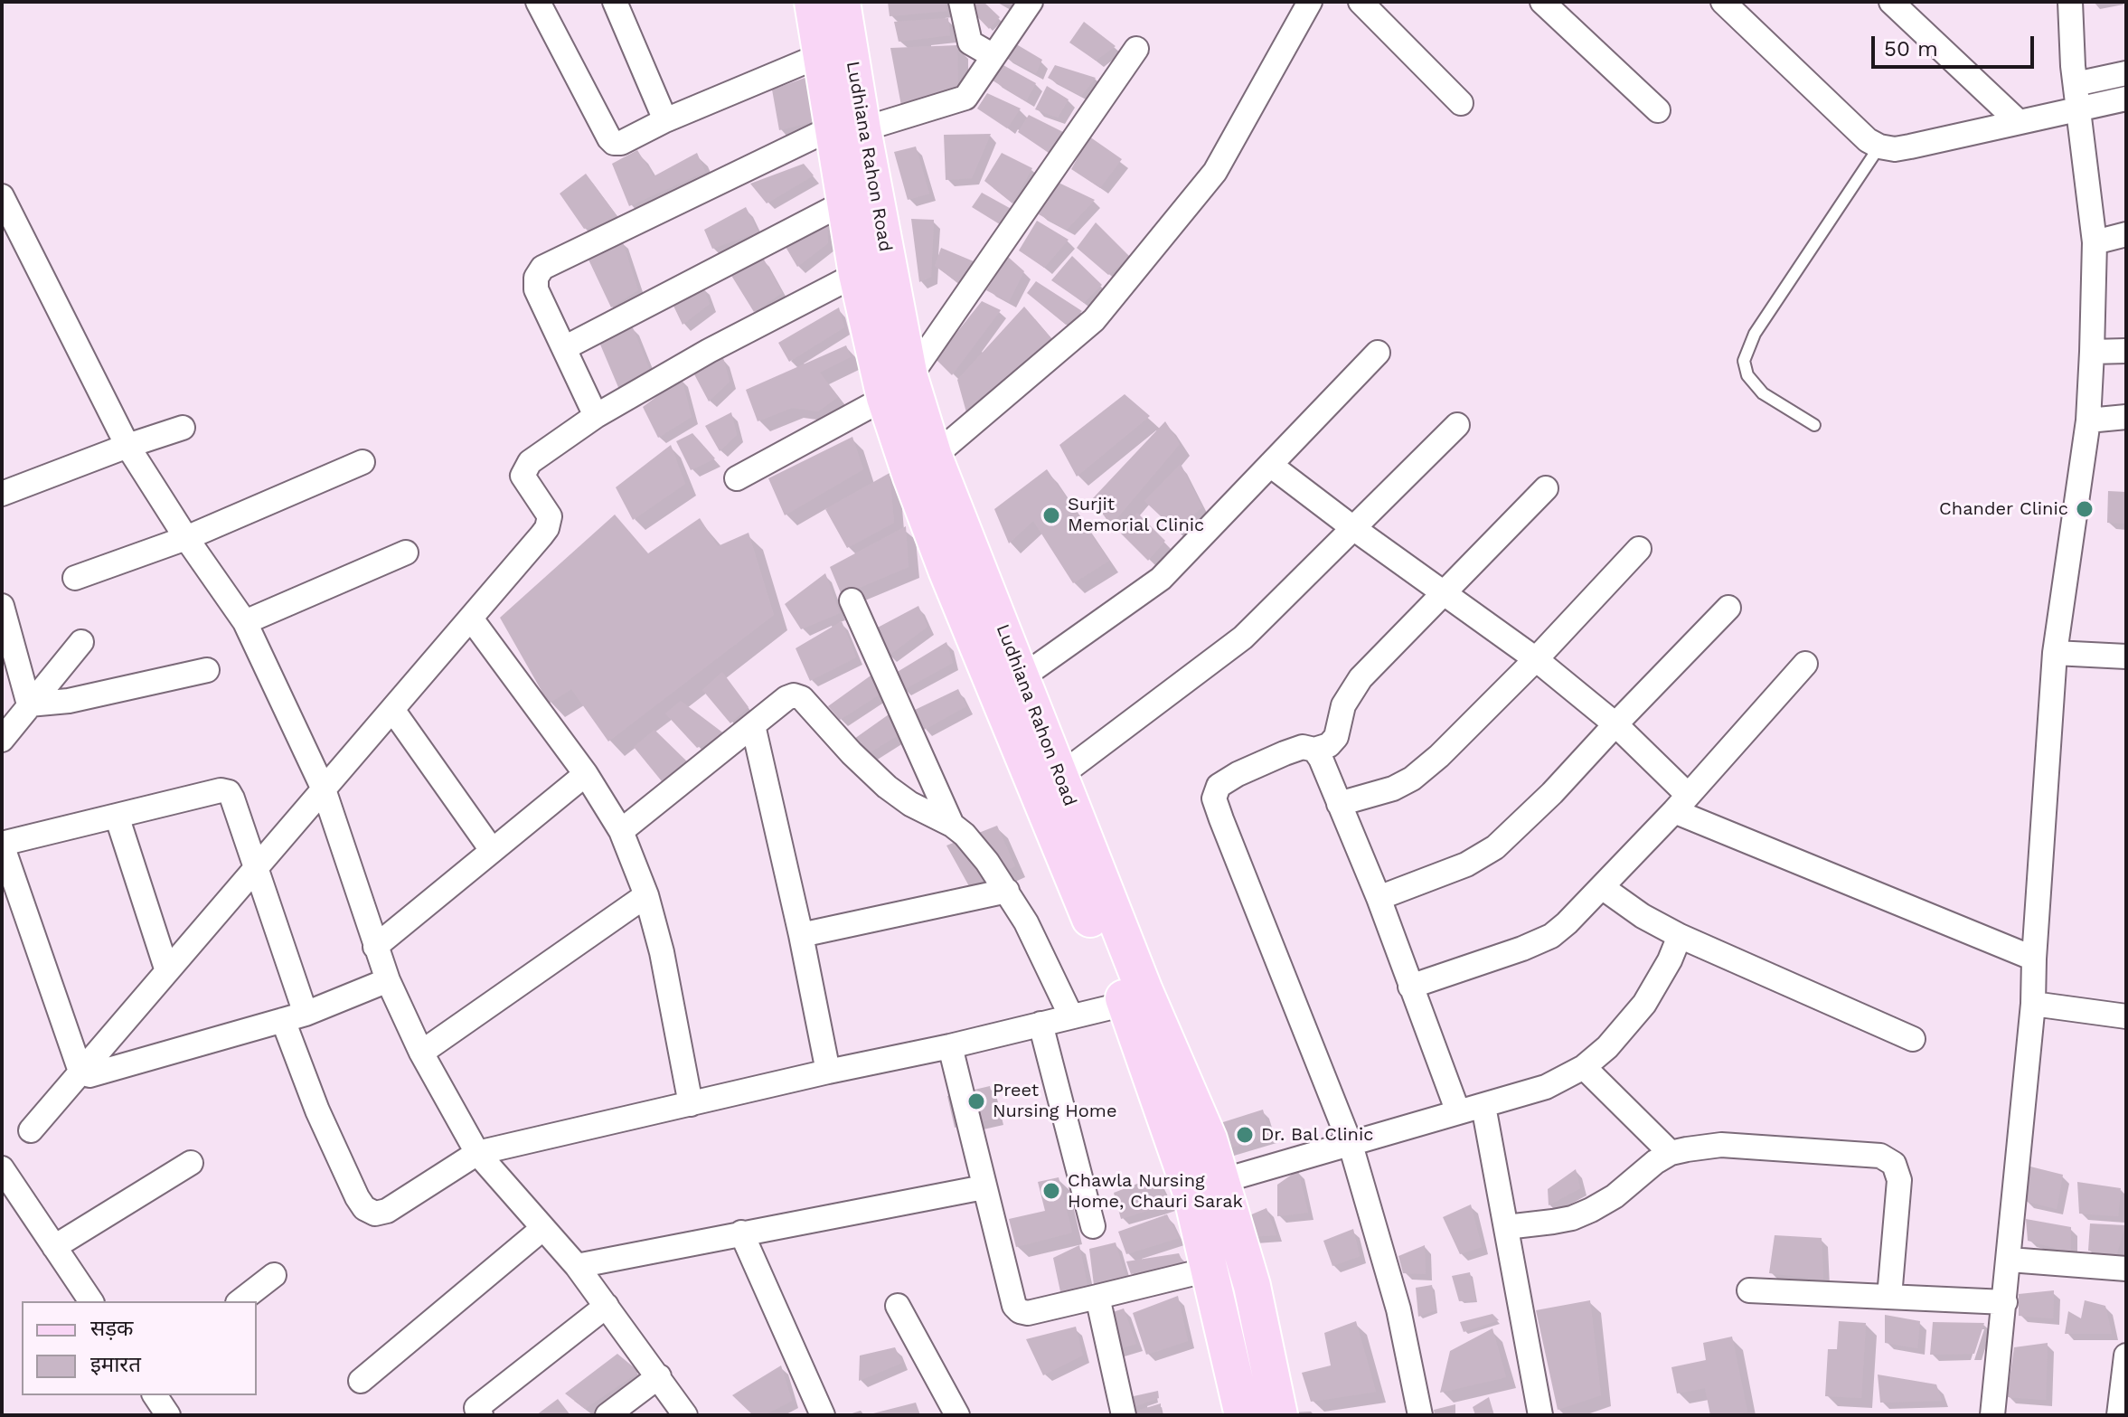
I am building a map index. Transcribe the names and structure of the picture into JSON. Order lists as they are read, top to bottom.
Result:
{
  "streets": {
    "main road": ["Ludhiana Rahon Road"]
  },
  "places": [
    "Chander Clinic",
    "Surjit Memorial Clinic",
    "Preet Nursing Home",
    "Dr. Bal Clinic",
    "Chawla Nursing Home, Chauri Sarak"
  ],
  "legend": ["सड़क", "इमारत"],
  "scale_bar": "50 m"
}
